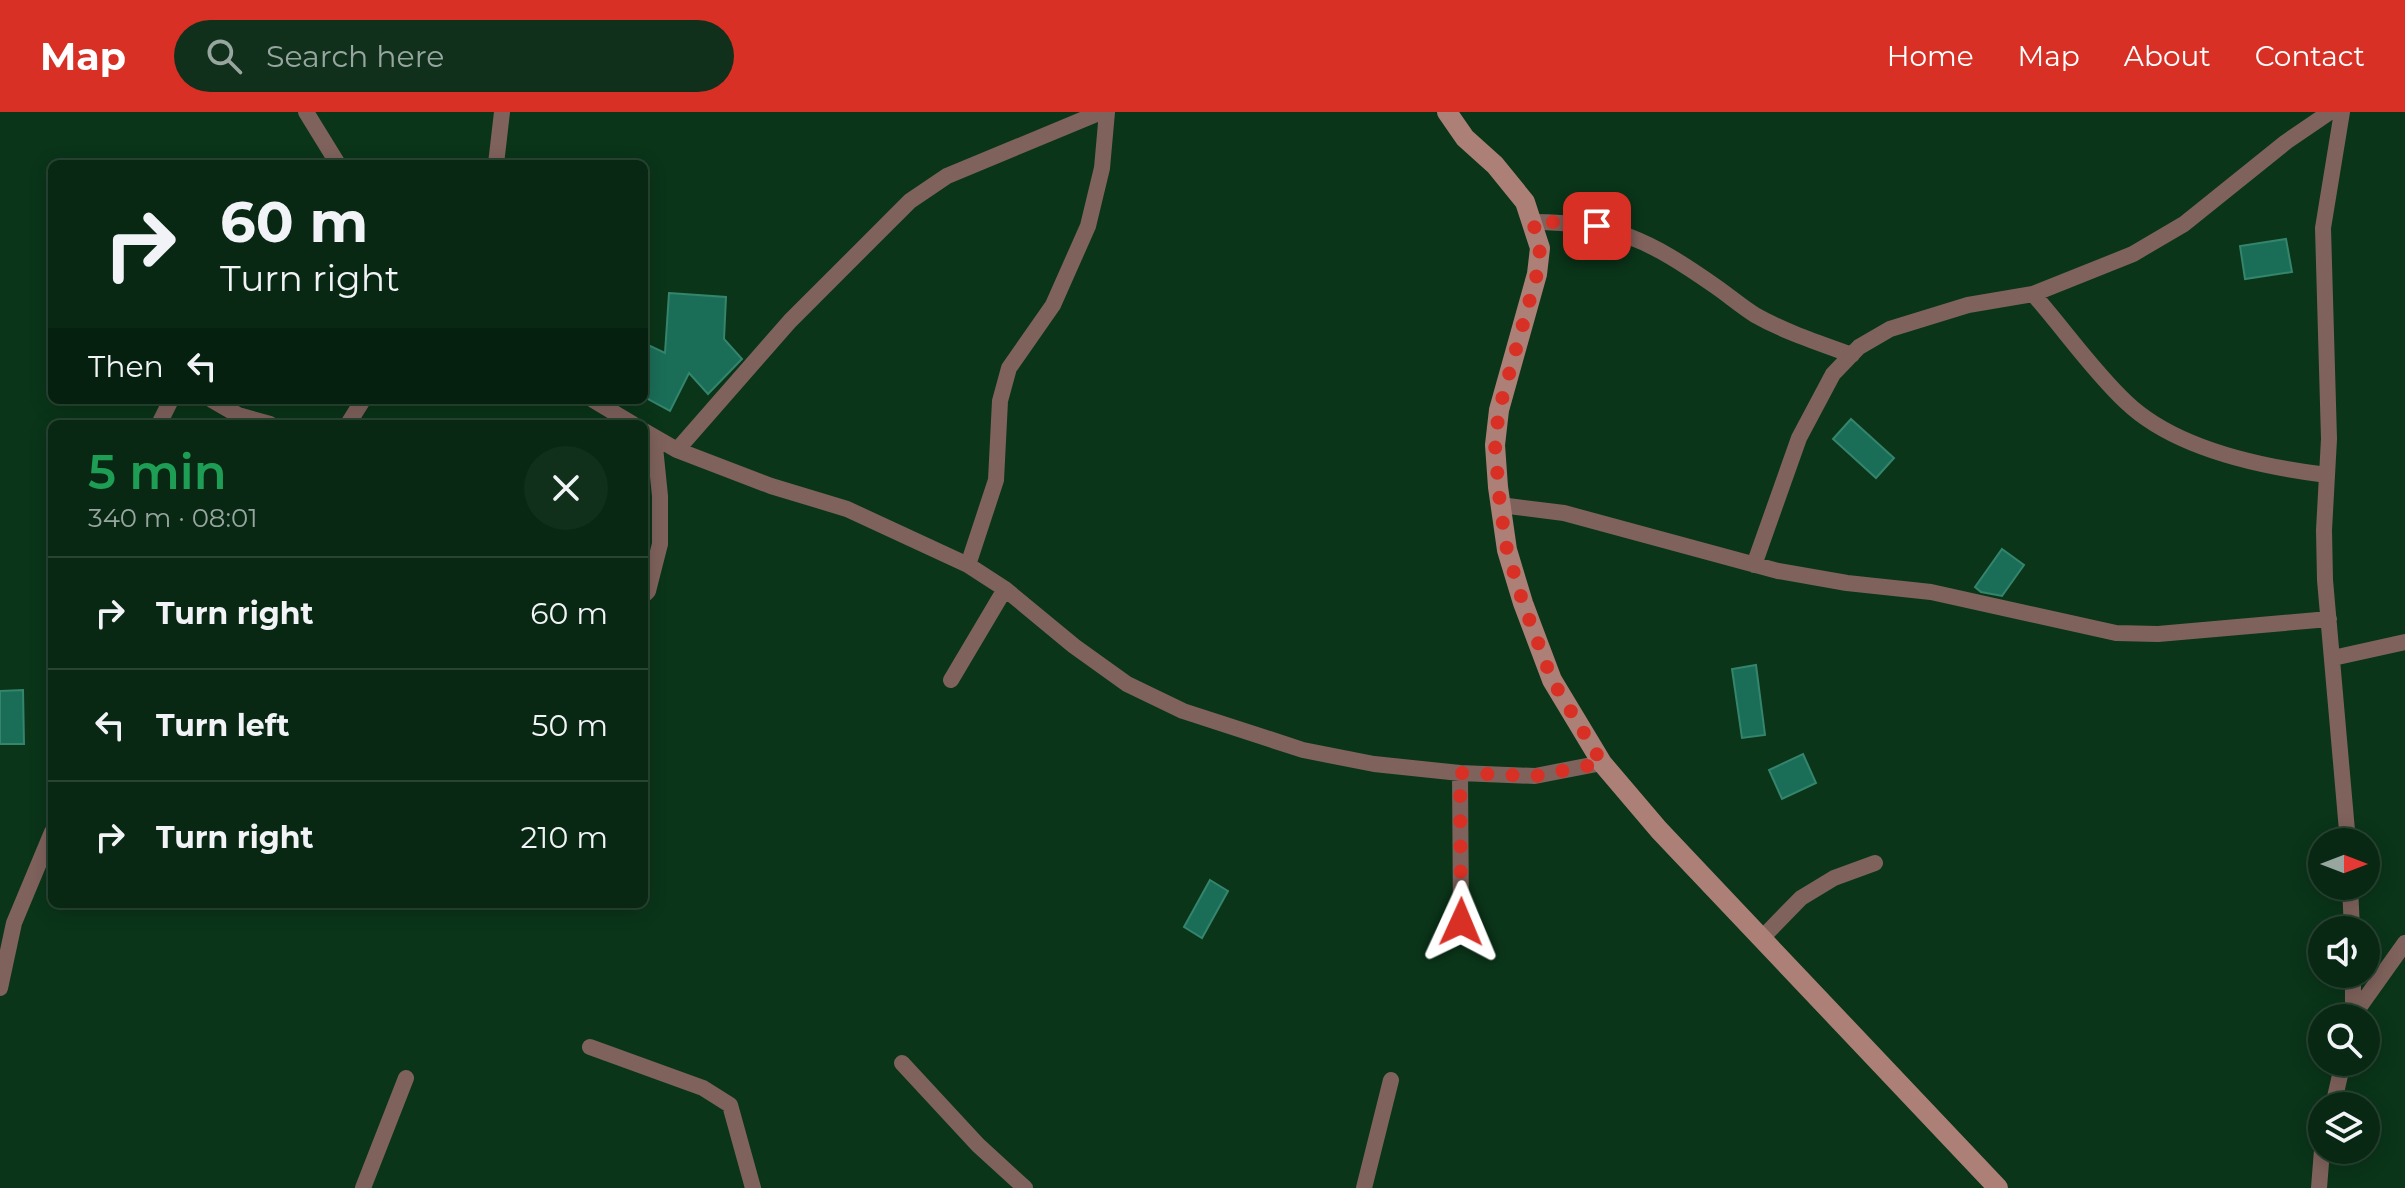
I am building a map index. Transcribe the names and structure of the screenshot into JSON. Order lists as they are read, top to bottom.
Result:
{
  "north": "right",
  "page": {
    "header": "Map",
    "search": "Search here",
    "nav": [
      "Home",
      "Map",
      "About",
      "Contact"
    ],
    "turn": ["60 m", "Turn right"],
    "then": "Then",
    "heading": ["5 min", "340 m · 08:01"],
    "list": [
      {
        "name": "Turn right",
        "value": "60 m"
      },
      {
        "name": "Turn left",
        "value": "50 m"
      },
      {
        "name": "Turn right",
        "value": "210 m"
      }
    ]
  }
}
